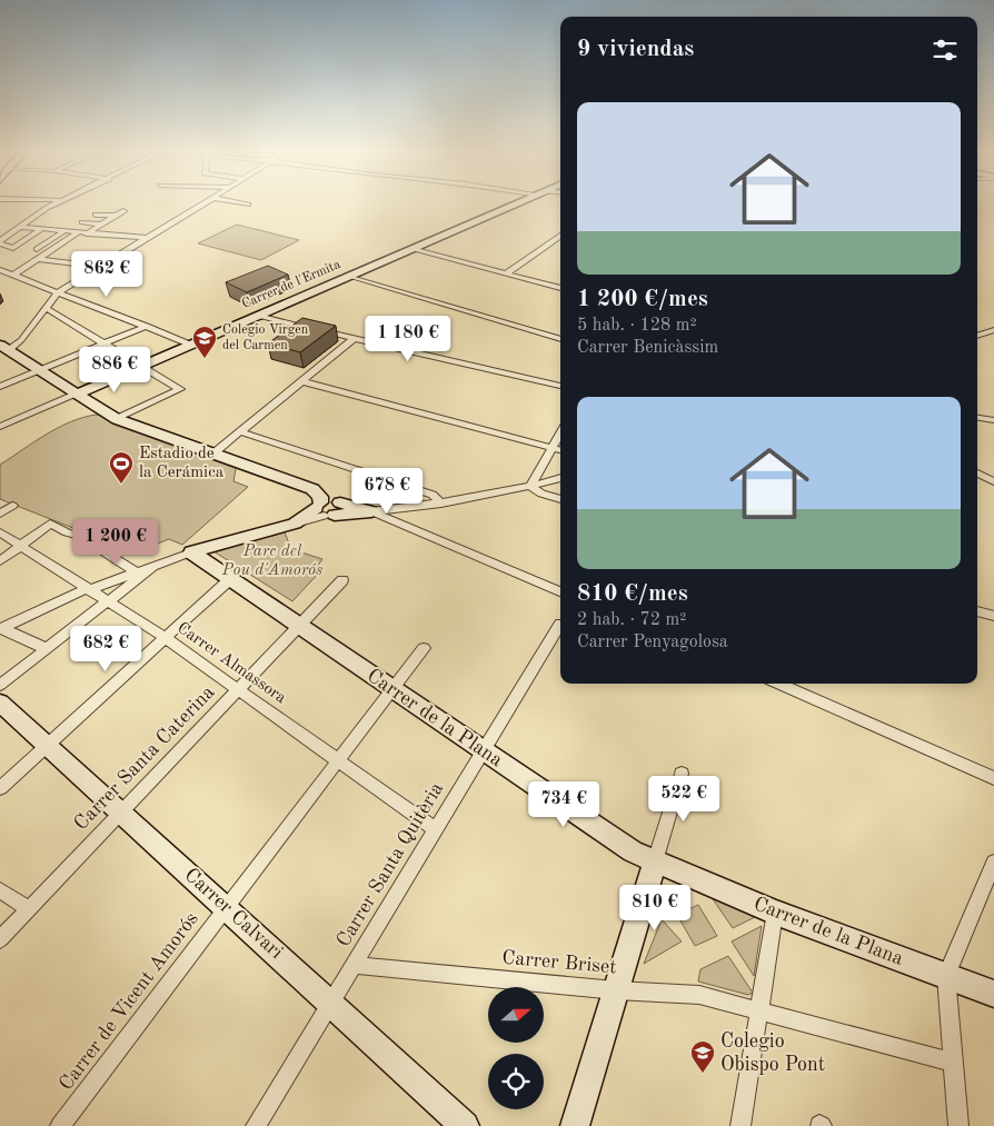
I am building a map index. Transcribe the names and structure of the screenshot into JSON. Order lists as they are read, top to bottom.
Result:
{
  "streets": {
    "street": [
      "Carrer de l'Ermita",
      "Carrer Almassora",
      "Carrer de la Plana",
      "Carrer Santa Caterina",
      "Carrer Santa Quitèria",
      "Carrer Calvari",
      "Carrer Briset",
      "Carrer de Vicent Amorós"
    ]
  },
  "crossings": [
    ["Carrer Almassora", "Carrer Santa Caterina"],
    ["Carrer Almassora", "Carrer Santa Quitèria"],
    ["Carrer Almassora", "Carrer de Vicent Amorós"],
    ["Carrer de la Plana", "Carrer Santa Caterina"],
    ["Carrer de la Plana", "Carrer Santa Quitèria"],
    ["Carrer de la Plana", "Carrer de Vicent Amorós"],
    ["Carrer Santa Caterina", "Carrer Calvari"],
    ["Carrer Santa Quitèria", "Carrer Calvari"],
    ["Carrer Santa Quitèria", "Carrer Briset"],
    ["Carrer Calvari", "Carrer de Vicent Amorós"]
  ],
  "parks": ["Parc del Pou d'Amorós"],
  "places": {
    "school or university": ["Colegio Virgen del Carmen", "Colegio Obispo Pont"],
    "sports": ["Estadio de la Cerámica"]
  },
  "north": "right",
  "page": {
    "heading": "9 viviendas",
    "list": [
      {
        "name": "1 200 €/mes",
        "note": "5 hab. · 128 m² · Carrer Benicàssim"
      },
      {
        "name": "810 €/mes",
        "note": "2 hab. · 72 m² · Carrer Penyagolosa"
      }
    ],
    "price": [
      "862 €",
      "1 180 €",
      "886 €",
      "678 €",
      "1 200 €",
      "682 €",
      "522 €",
      "734 €",
      "810 €"
    ]
  }
}
